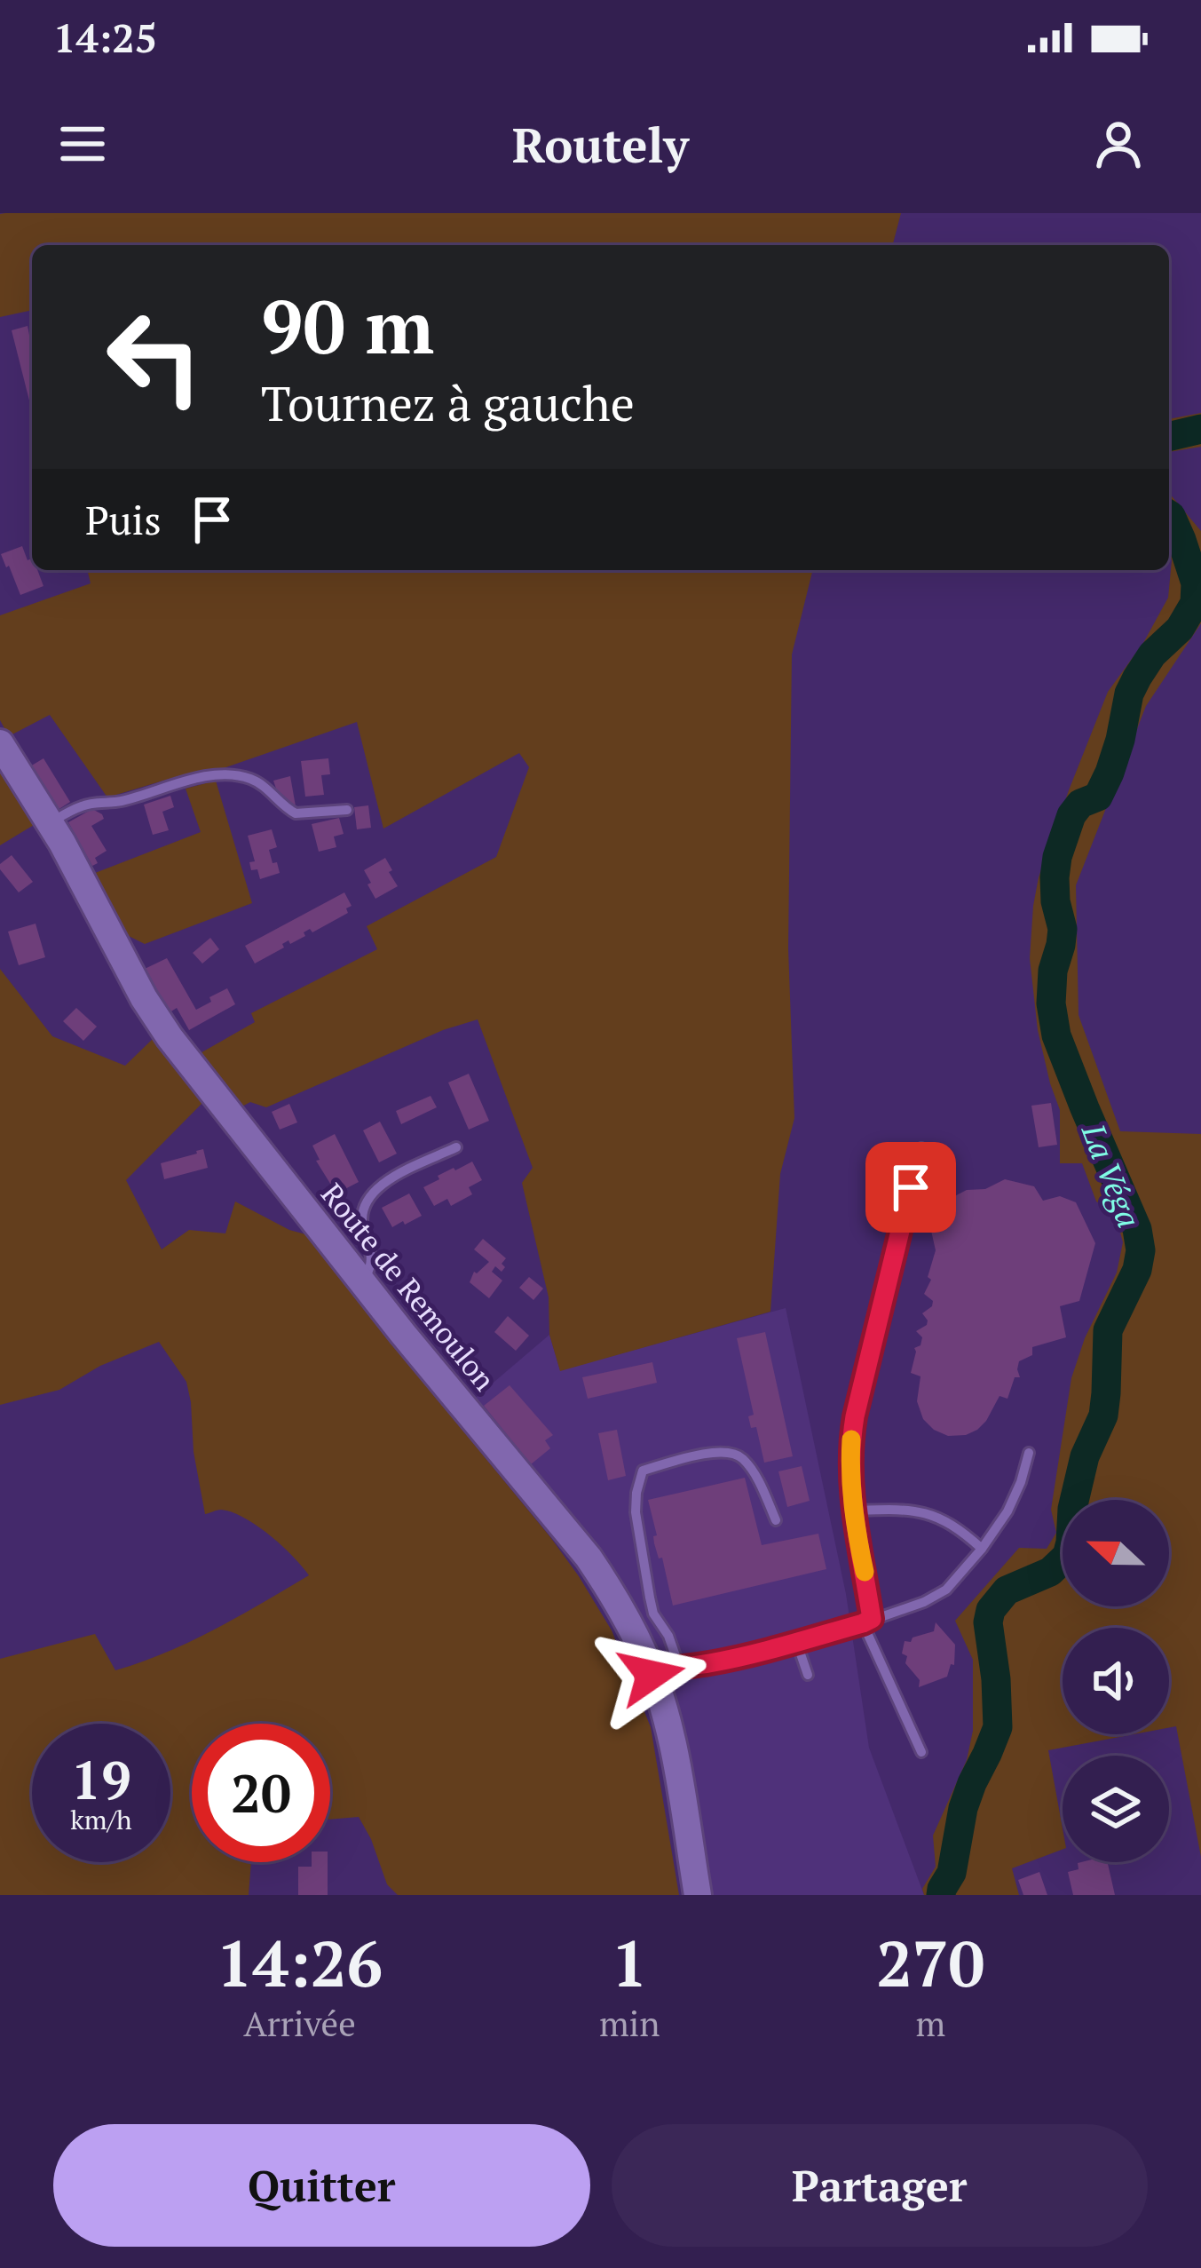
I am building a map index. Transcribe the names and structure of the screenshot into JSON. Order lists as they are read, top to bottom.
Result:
{
  "streets": {
    "main road": ["Route de Remoulon"]
  },
  "water": ["La Véga"],
  "north": "left",
  "page": {
    "status": "14:25",
    "header": "Routely",
    "turn": ["90 m", "Tournez à gauche"],
    "then": "Puis",
    "speed": "19 km/h",
    "limit": "20",
    "eta": [
      "14:26",
      "Arrivée",
      "1",
      "min",
      "270",
      "m"
    ],
    "buttons": ["Quitter", "Partager"]
  }
}
